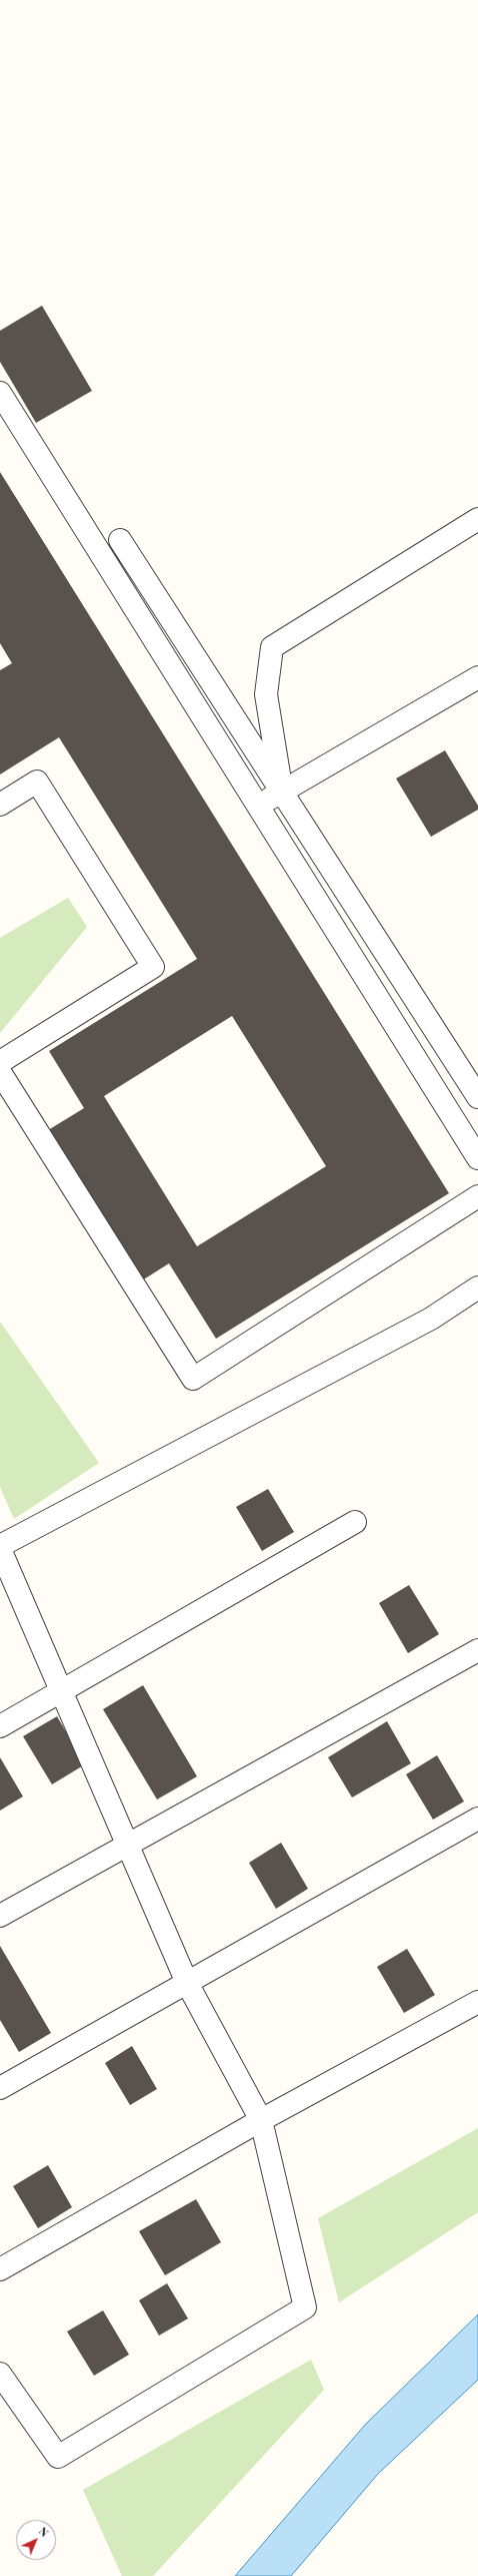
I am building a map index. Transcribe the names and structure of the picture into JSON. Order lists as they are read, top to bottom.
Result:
{
  "north": "top right"
}
